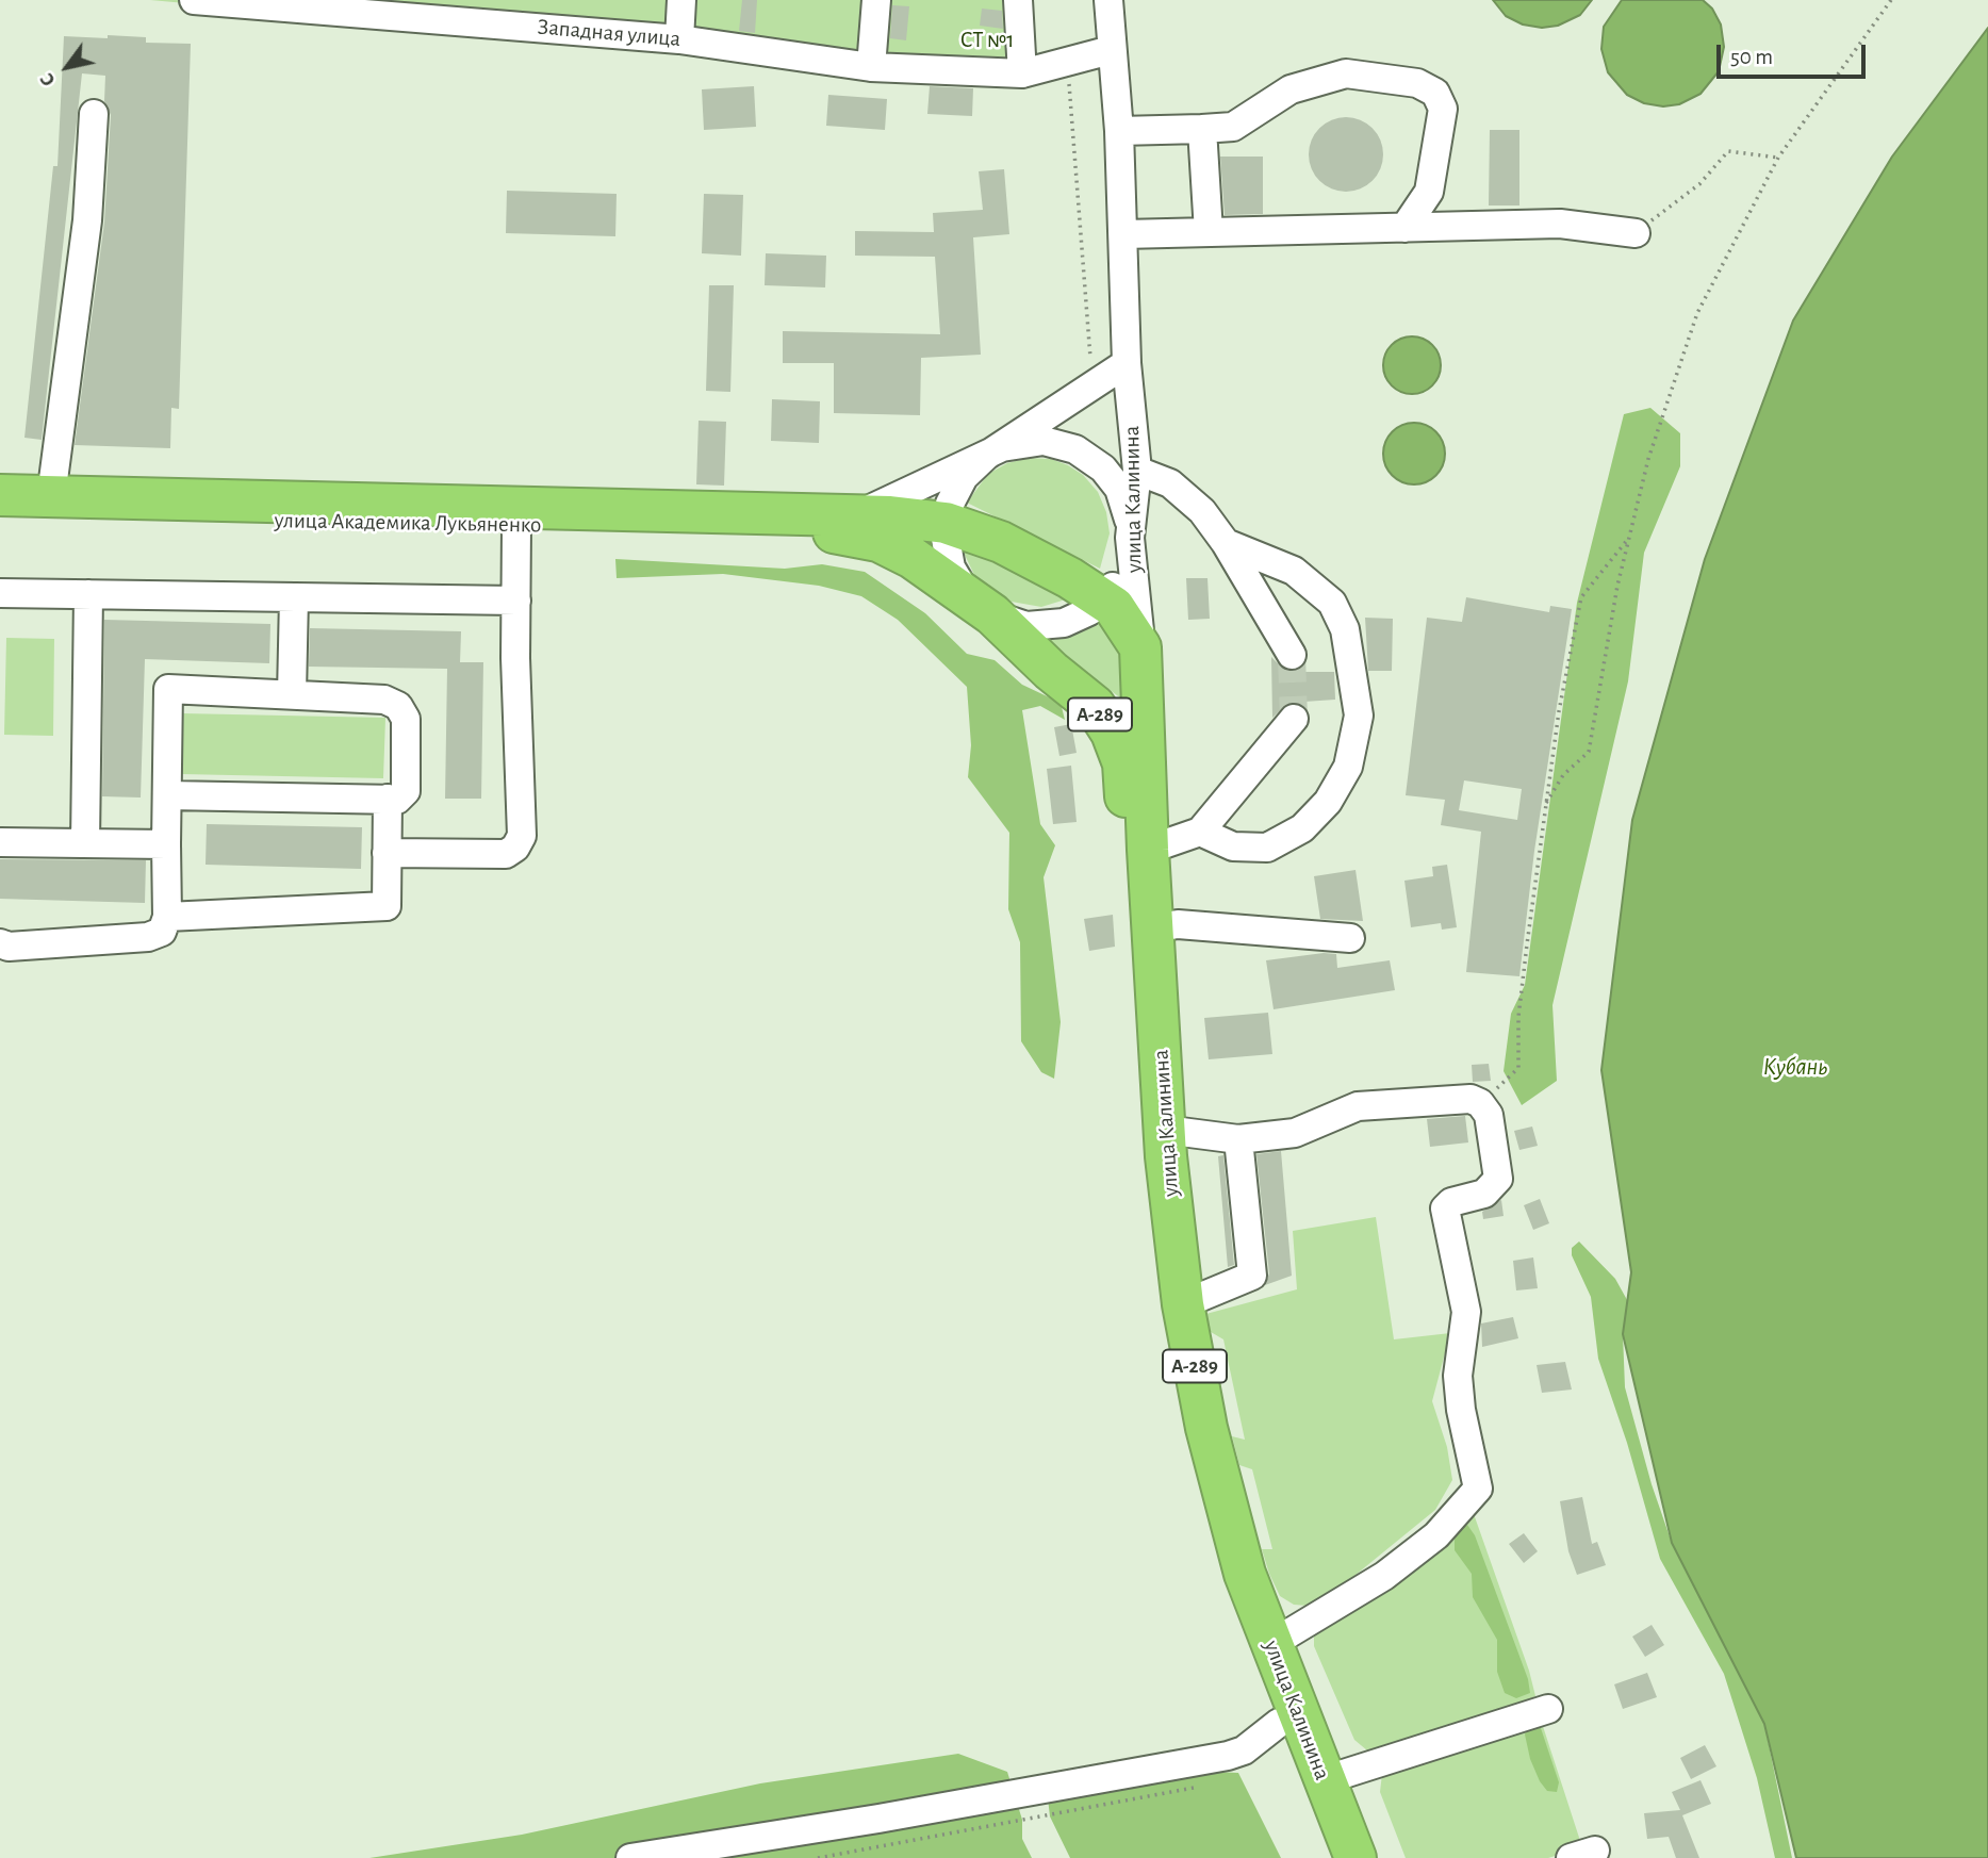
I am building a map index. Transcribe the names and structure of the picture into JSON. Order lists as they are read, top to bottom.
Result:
{
  "streets": {
    "highway": ["улица Калинина", "улица Академика Лукьяненко", "А-289"],
    "street": ["Западная улица"]
  },
  "crossings": [
    ["Западная улица", "улица Калинина"],
    ["улица Калинина", "улица Академика Лукьяненко"],
    ["улица Калинина", "А-289"]
  ],
  "water": ["Кубань"],
  "parks": ["СТ №1"],
  "scale_bar": "50 m",
  "north": "bottom left"
}
